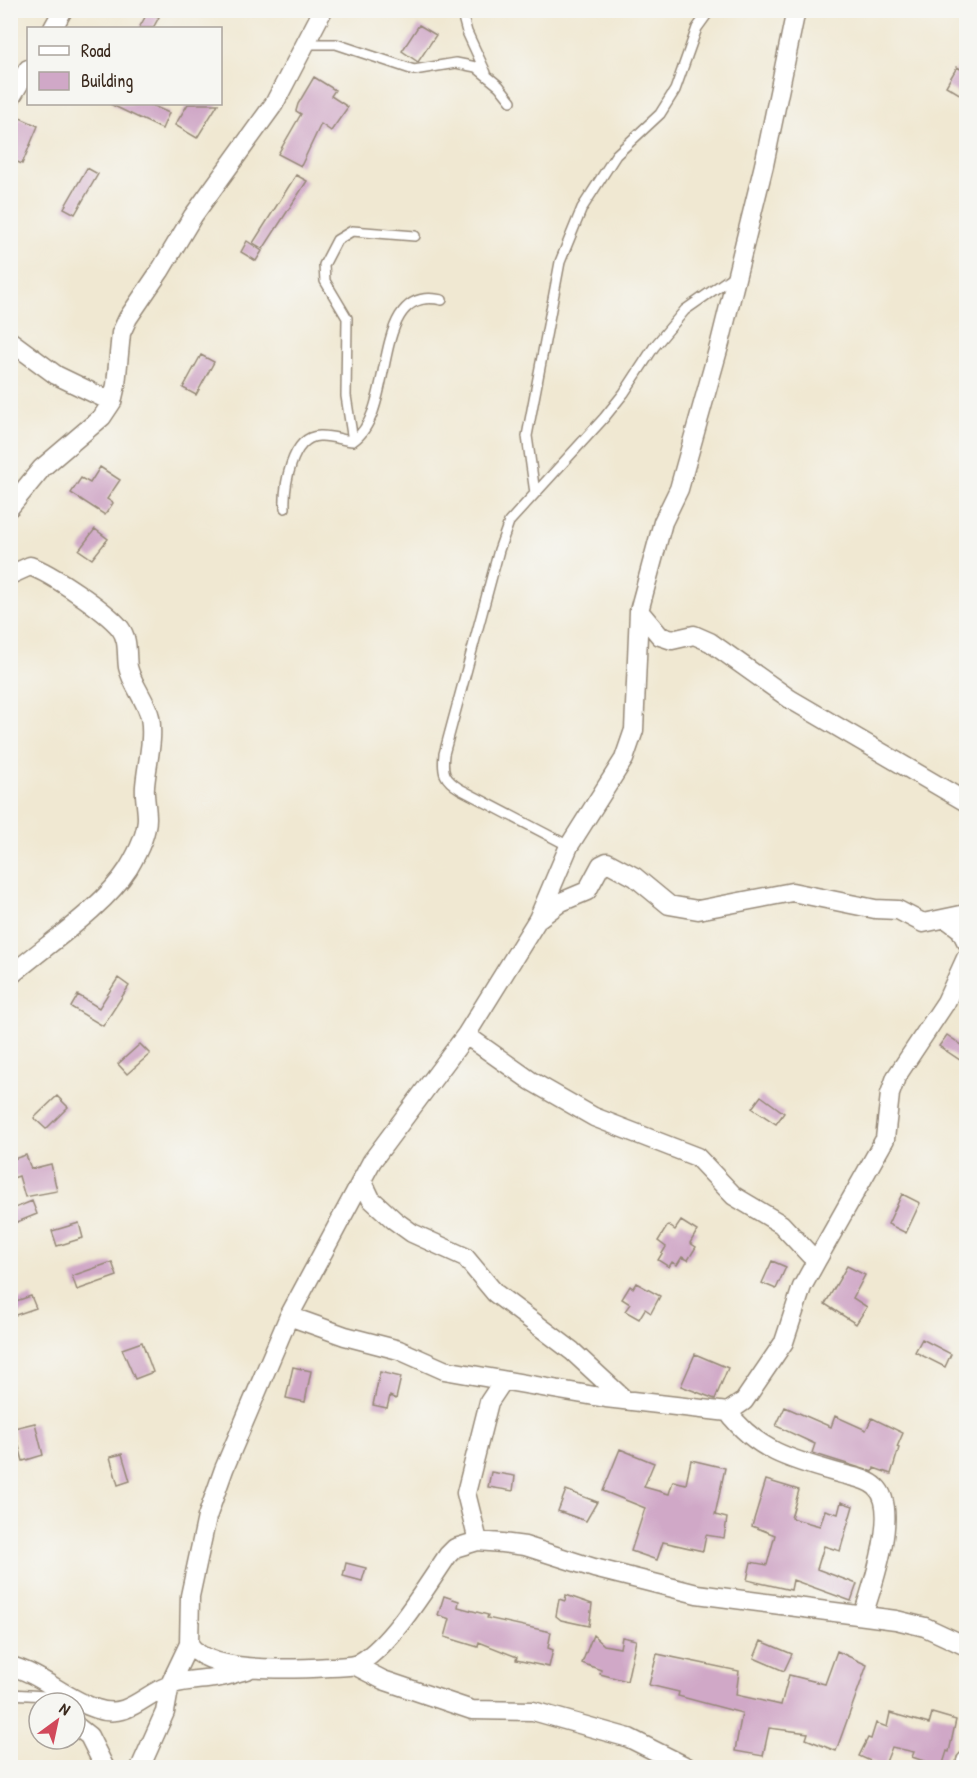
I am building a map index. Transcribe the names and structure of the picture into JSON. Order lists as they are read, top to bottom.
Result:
{
  "legend": ["Road", "Building"],
  "north": "top right"
}
